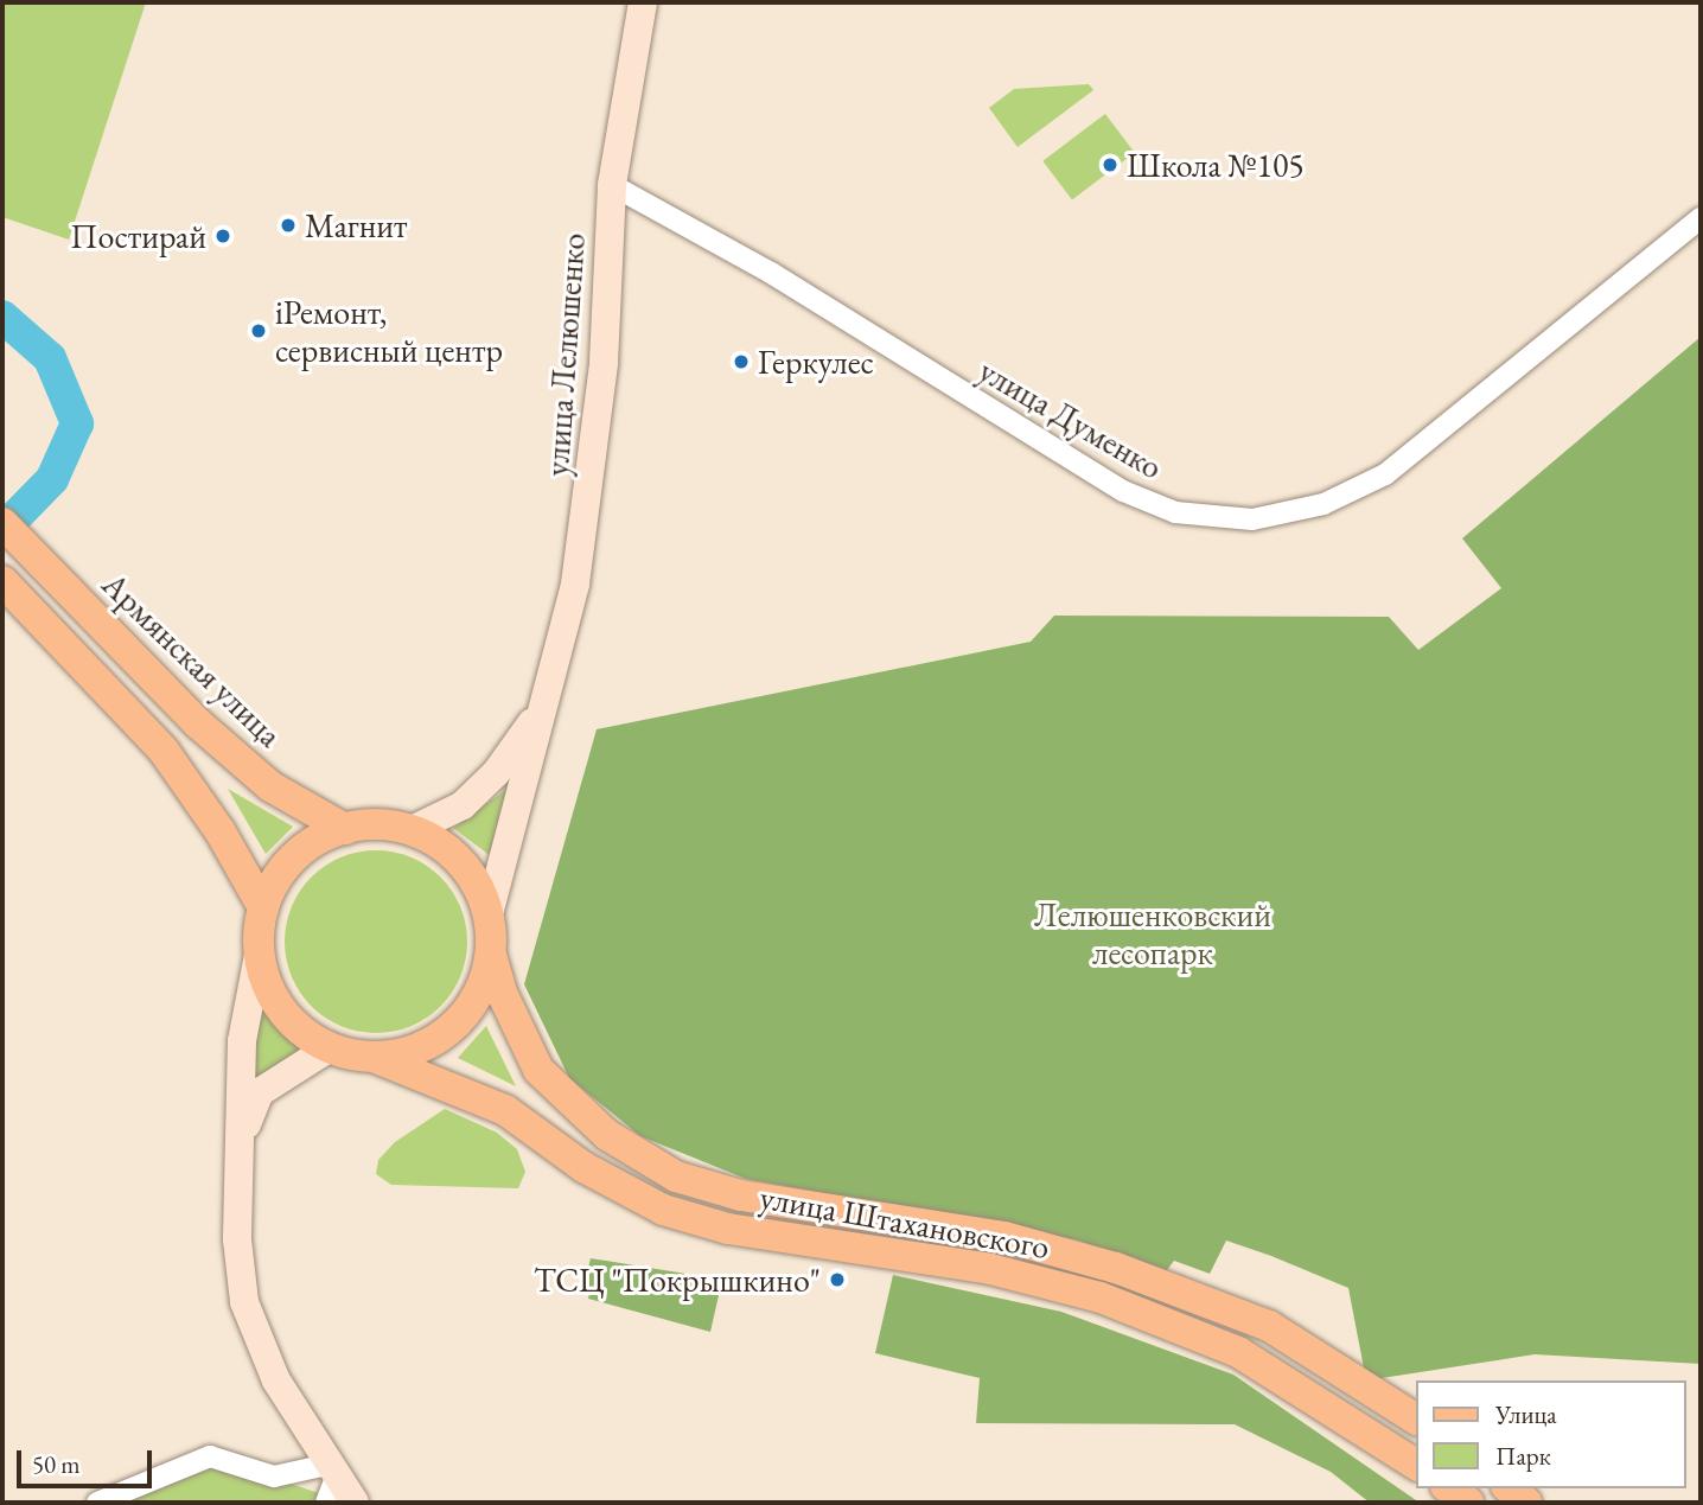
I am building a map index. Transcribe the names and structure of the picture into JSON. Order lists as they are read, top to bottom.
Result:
{
  "streets": {
    "main road": ["Армянская улица", "улица Штахановского"],
    "street": ["улица Лелюшенко", "улица Думенко"]
  },
  "crossings": [
    ["улица Лелюшенко", "улица Думенко"],
    ["улица Лелюшенко", "Армянская улица"],
    ["улица Лелюшенко", "улица Штахановского"],
    ["Армянская улица", "улица Штахановского"]
  ],
  "parks": ["Лелюшенковский лесопарк"],
  "places": [
    "Школа №105",
    "Магнит",
    "Постирай",
    "iРемонт, сервисный центр",
    "Геркулес",
    "ТСЦ \"Покрышкино\""
  ],
  "legend": ["Улица", "Парк"],
  "scale_bar": "50 m"
}
